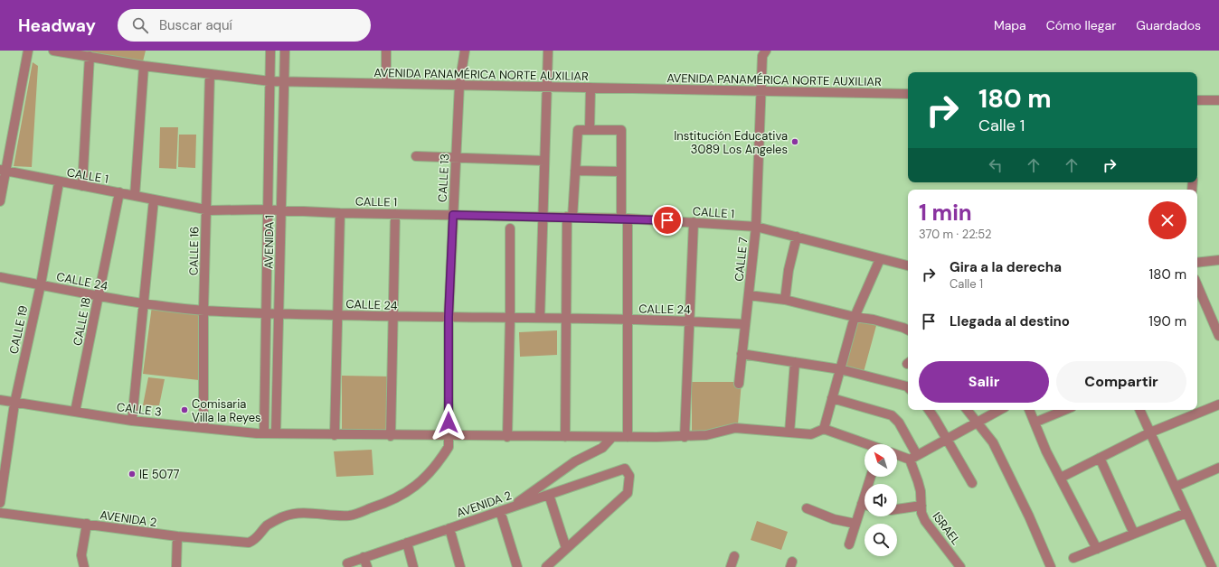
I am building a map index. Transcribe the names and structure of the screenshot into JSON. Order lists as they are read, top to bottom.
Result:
{
  "streets": {
    "street": [
      "AVENIDA PANAMÉRICA NORTE AUXILIAR",
      "CALLE 1",
      "CALLE 13",
      "AVENIDA 1",
      "CALLE 16",
      "CALLE 7",
      "CALLE 24",
      "CALLE 18",
      "CALLE 19",
      "CALLE 3",
      "AVENIDA 2",
      "ISRAEL"
    ]
  },
  "crossings": [
    ["AVENIDA PANAMÉRICA NORTE AUXILIAR", "CALLE 13"],
    ["AVENIDA PANAMÉRICA NORTE AUXILIAR", "AVENIDA 1"],
    ["AVENIDA PANAMÉRICA NORTE AUXILIAR", "CALLE 16"],
    ["AVENIDA PANAMÉRICA NORTE AUXILIAR", "CALLE 7"],
    ["CALLE 1", "CALLE 13"],
    ["CALLE 1", "AVENIDA 1"],
    ["CALLE 1", "CALLE 16"],
    ["CALLE 1", "CALLE 7"],
    ["CALLE 1", "CALLE 18"],
    ["CALLE 1", "CALLE 19"],
    ["CALLE 13", "CALLE 24"],
    ["CALLE 13", "CALLE 3"],
    ["CALLE 13", "AVENIDA 2"],
    ["AVENIDA 1", "CALLE 24"],
    ["AVENIDA 1", "CALLE 3"],
    ["CALLE 16", "CALLE 24"],
    ["CALLE 16", "CALLE 3"],
    ["CALLE 7", "CALLE 24"],
    ["CALLE 24", "CALLE 18"],
    ["CALLE 24", "CALLE 19"],
    ["CALLE 18", "CALLE 3"],
    ["CALLE 19", "CALLE 3"]
  ],
  "places": ["Institución Educativa 3089 Los Angeles", "Comisaria Villa la Reyes", "IE 5077"],
  "north": "top left",
  "page": {
    "header": "Headway",
    "search": "Buscar aquí",
    "nav": ["Mapa", "Cómo llegar", "Guardados"],
    "turn": ["180 m", "Calle 1"],
    "heading": ["1 min", "370 m · 22:52"],
    "list": [
      {
        "name": "Gira a la derecha",
        "note": "Calle 1",
        "value": "180 m"
      },
      {
        "name": "Llegada al destino",
        "value": "190 m"
      }
    ],
    "buttons": ["Salir", "Compartir"]
  }
}
